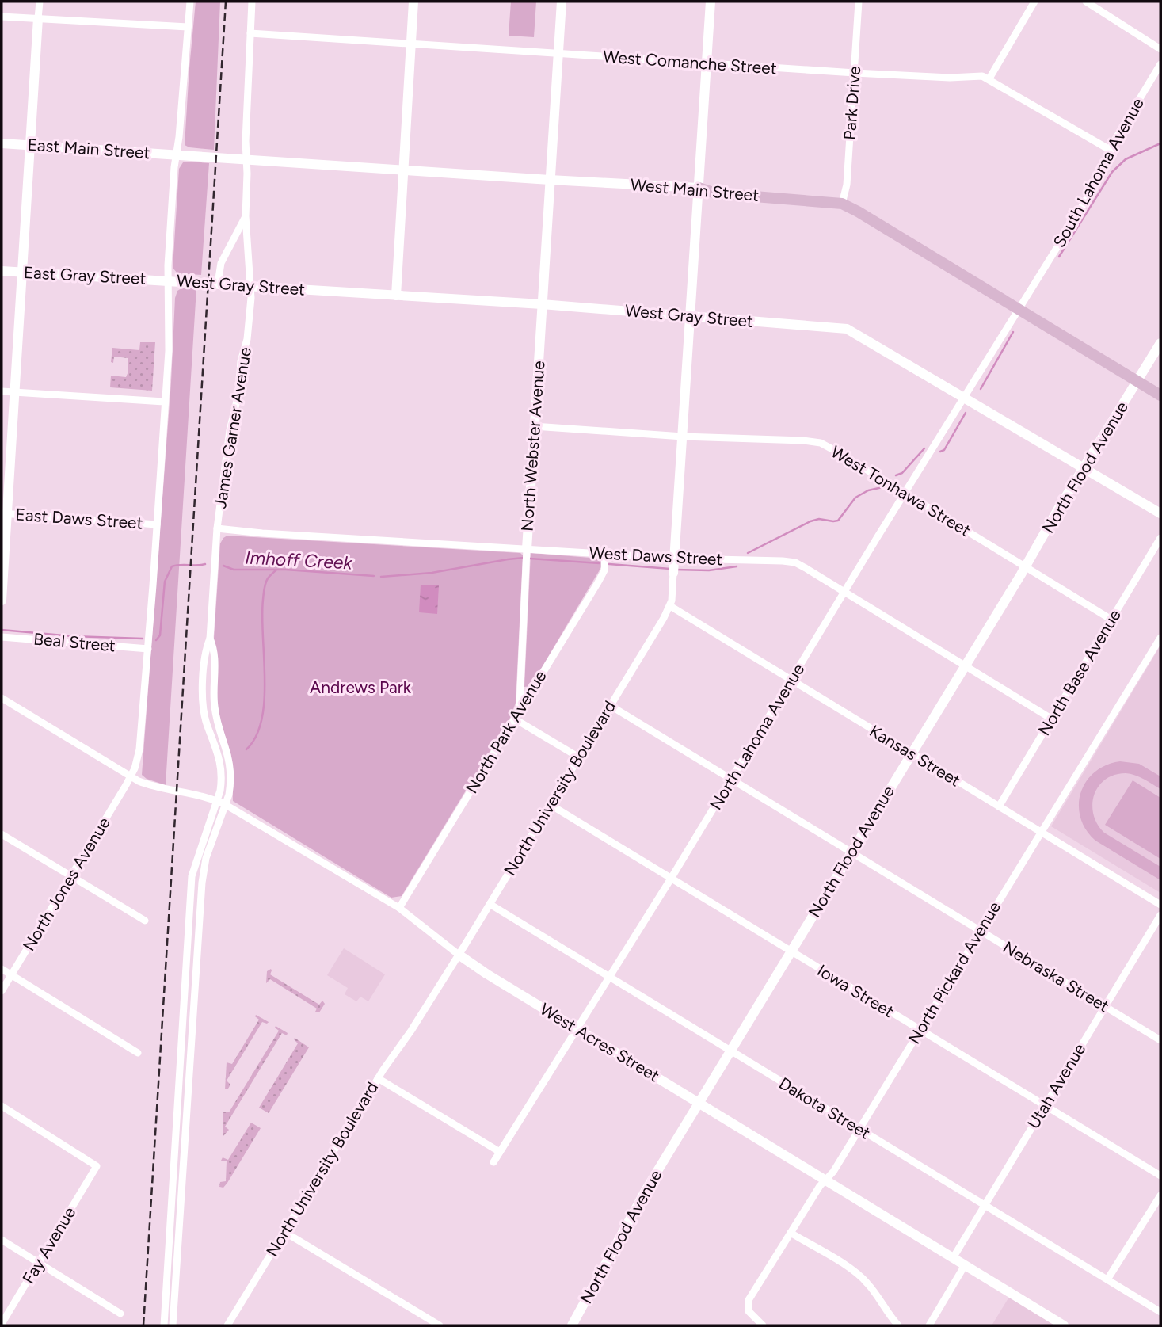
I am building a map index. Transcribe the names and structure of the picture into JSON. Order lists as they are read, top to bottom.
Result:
{
  "streets": {
    "main road": ["West Main Street"],
    "street": [
      "West Comanche Street",
      "Park Drive",
      "East Main Street",
      "South Lahoma Avenue",
      "East Gray Street",
      "West Gray Street",
      "James Garner Avenue",
      "North Webster Avenue",
      "North Flood Avenue",
      "West Tonhawa Street",
      "East Daws Street",
      "West Daws Street",
      "Beal Street",
      "North Base Avenue",
      "North Park Avenue",
      "North Lahoma Avenue",
      "Kansas Street",
      "North University Boulevard",
      "North Jones Avenue",
      "North Pickard Avenue",
      "Nebraska Street",
      "Iowa Street",
      "West Acres Street",
      "Utah Avenue",
      "Dakota Street",
      "Fay Avenue"
    ]
  },
  "crossings": [
    ["West Comanche Street", "Park Drive"],
    ["West Comanche Street", "South Lahoma Avenue"],
    ["West Comanche Street", "James Garner Avenue"],
    ["West Comanche Street", "North Webster Avenue"],
    ["West Comanche Street", "North University Boulevard"],
    ["Park Drive", "West Main Street"],
    ["East Main Street", "West Main Street"],
    ["East Main Street", "North Jones Avenue"],
    ["South Lahoma Avenue", "West Main Street"],
    ["South Lahoma Avenue", "North Lahoma Avenue"],
    ["West Main Street", "James Garner Avenue"],
    ["West Main Street", "North Webster Avenue"],
    ["West Main Street", "North Flood Avenue"],
    ["West Main Street", "North Lahoma Avenue"],
    ["West Main Street", "North University Boulevard"],
    ["West Main Street", "North Jones Avenue"],
    ["East Gray Street", "West Gray Street"],
    ["East Gray Street", "North Jones Avenue"],
    ["West Gray Street", "James Garner Avenue"],
    ["West Gray Street", "North Webster Avenue"],
    ["West Gray Street", "North Flood Avenue"],
    ["West Gray Street", "North Lahoma Avenue"],
    ["West Gray Street", "North University Boulevard"],
    ["West Gray Street", "North Jones Avenue"],
    ["James Garner Avenue", "West Daws Street"],
    ["James Garner Avenue", "West Acres Street"],
    ["North Webster Avenue", "West Tonhawa Street"],
    ["North Webster Avenue", "West Daws Street"],
    ["North Webster Avenue", "North Park Avenue"],
    ["North Flood Avenue", "West Tonhawa Street"],
    ["North Flood Avenue", "West Daws Street"],
    ["North Flood Avenue", "Kansas Street"],
    ["North Flood Avenue", "Nebraska Street"],
    ["North Flood Avenue", "Iowa Street"],
    ["North Flood Avenue", "West Acres Street"],
    ["North Flood Avenue", "Dakota Street"],
    ["West Tonhawa Street", "North Base Avenue"],
    ["West Tonhawa Street", "North Lahoma Avenue"],
    ["West Tonhawa Street", "North University Boulevard"],
    ["East Daws Street", "North Jones Avenue"],
    ["West Daws Street", "North Base Avenue"],
    ["West Daws Street", "North Park Avenue"],
    ["West Daws Street", "North Lahoma Avenue"],
    ["West Daws Street", "North University Boulevard"],
    ["Beal Street", "North Jones Avenue"],
    ["North Base Avenue", "Kansas Street"],
    ["North Park Avenue", "West Acres Street"],
    ["North Lahoma Avenue", "Kansas Street"],
    ["North Lahoma Avenue", "Nebraska Street"],
    ["North Lahoma Avenue", "Iowa Street"],
    ["North Lahoma Avenue", "West Acres Street"],
    ["North Lahoma Avenue", "Dakota Street"],
    ["Kansas Street", "North University Boulevard"],
    ["Kansas Street", "North Pickard Avenue"],
    ["North University Boulevard", "Nebraska Street"],
    ["North University Boulevard", "Iowa Street"],
    ["North University Boulevard", "West Acres Street"],
    ["North University Boulevard", "Dakota Street"],
    ["North Jones Avenue", "West Acres Street"],
    ["North Pickard Avenue", "Nebraska Street"],
    ["North Pickard Avenue", "Iowa Street"],
    ["North Pickard Avenue", "West Acres Street"],
    ["North Pickard Avenue", "Dakota Street"],
    ["Nebraska Street", "Utah Avenue"],
    ["Iowa Street", "Utah Avenue"],
    ["West Acres Street", "Utah Avenue"],
    ["Utah Avenue", "Dakota Street"]
  ],
  "water": ["Imhoff Creek"],
  "parks": ["Andrews Park"]
}
